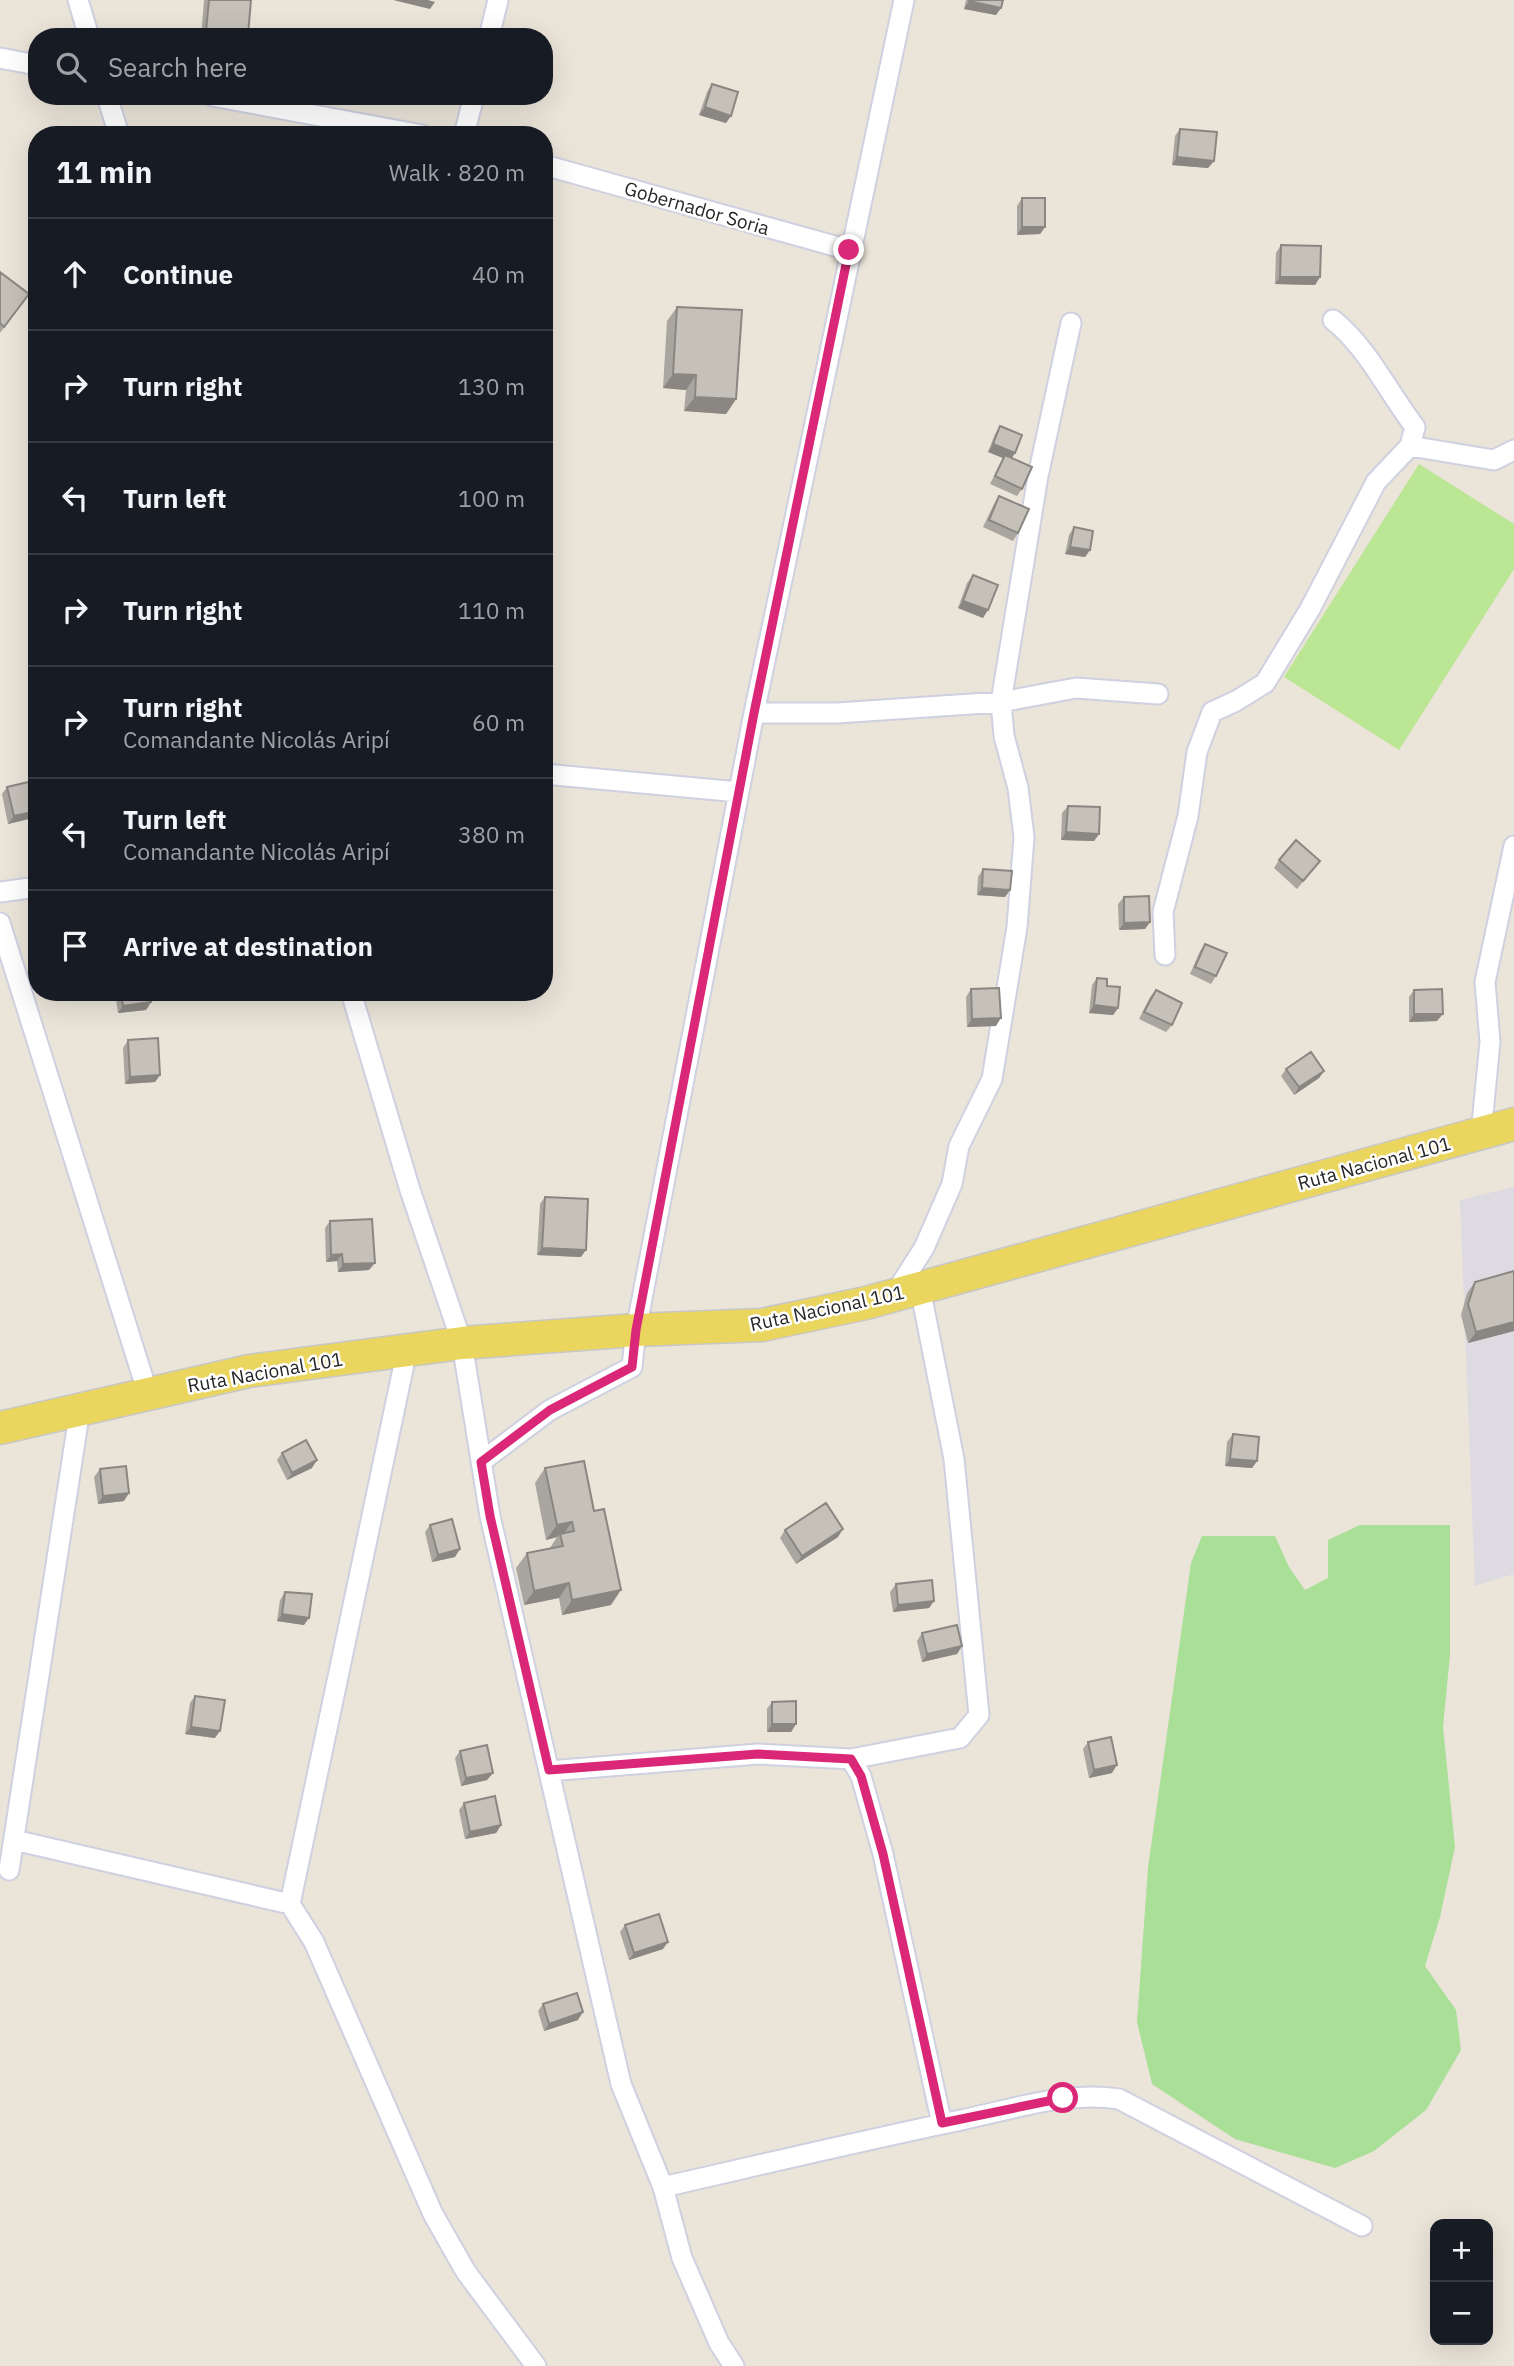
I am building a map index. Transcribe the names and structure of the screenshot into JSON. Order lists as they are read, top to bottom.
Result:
{
  "streets": {
    "main road": ["Ruta Nacional 101"],
    "street": ["Gobernador Soria"]
  },
  "page": {
    "search": "Search here",
    "heading": ["11 min", "Walk · 820 m"],
    "list": [
      ["Continue", "40 m"],
      ["Turn right", "130 m"],
      ["Turn left", "100 m"],
      ["Turn right", "110 m"],
      ["Turn right", "Comandante Nicolás Aripí", "60 m"],
      ["Turn left", "Comandante Nicolás Aripí", "380 m"],
      "Arrive at destination"
    ],
    "map_buttons": ["+", "−"]
  }
}
